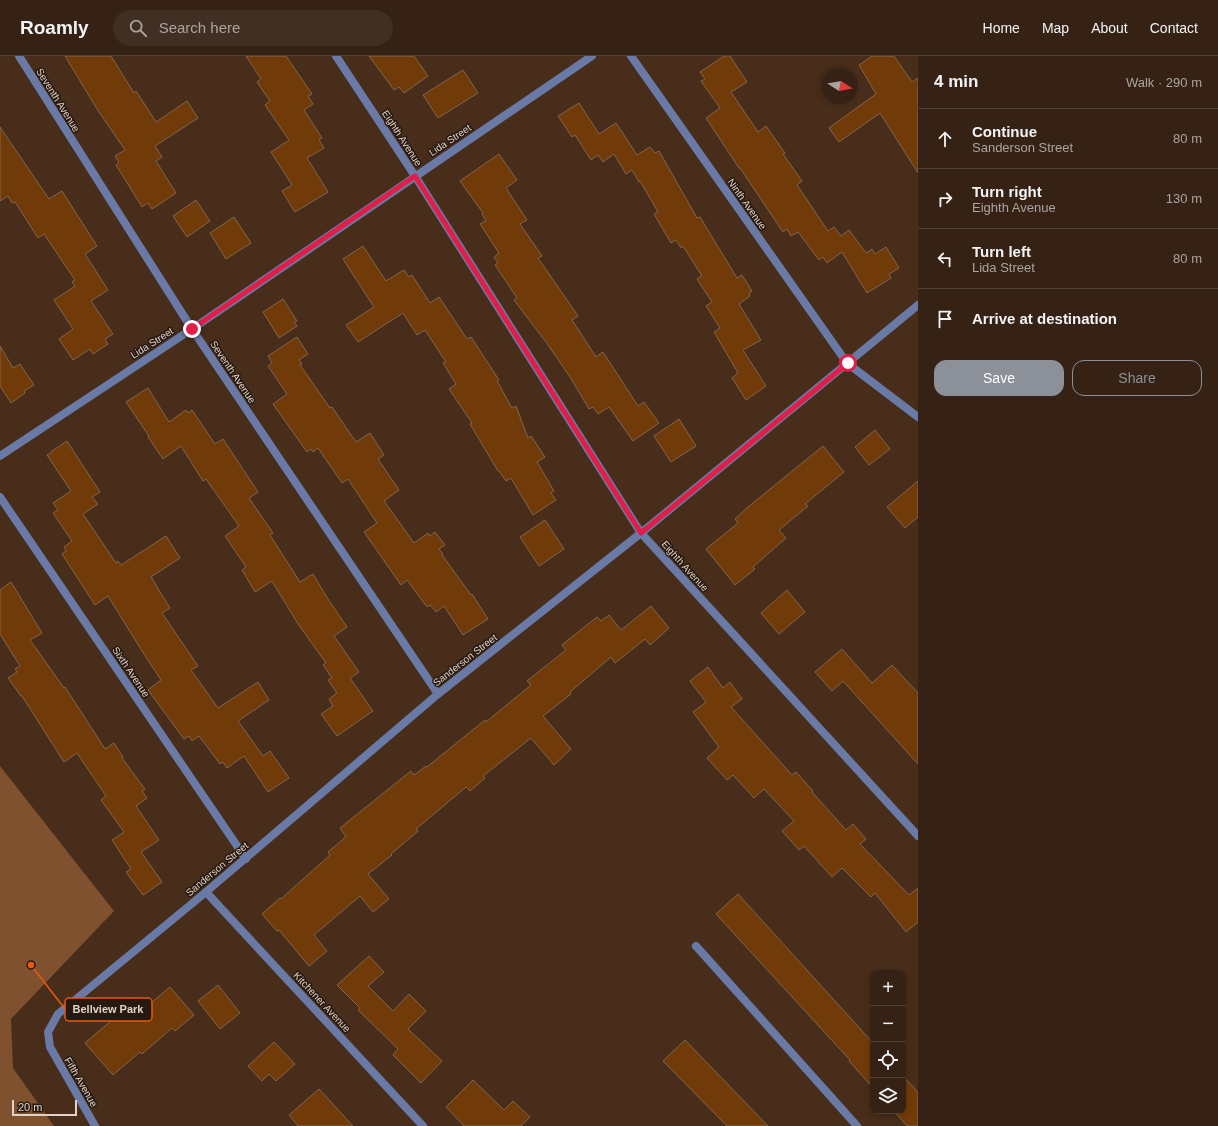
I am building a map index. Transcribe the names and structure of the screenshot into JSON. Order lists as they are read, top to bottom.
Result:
{
  "streets": {
    "street": [
      "Seventh Avenue",
      "Eighth Avenue",
      "Lida Street",
      "Ninth Avenue",
      "Sanderson Street",
      "Sixth Avenue",
      "Kitchener Avenue",
      "Fifth Avenue"
    ]
  },
  "crossings": [
    ["Seventh Avenue", "Lida Street"],
    ["Seventh Avenue", "Sanderson Street"],
    ["Eighth Avenue", "Lida Street"],
    ["Eighth Avenue", "Sanderson Street"],
    ["Ninth Avenue", "Sanderson Street"],
    ["Sanderson Street", "Sixth Avenue"],
    ["Sanderson Street", "Kitchener Avenue"],
    ["Sanderson Street", "Fifth Avenue"]
  ],
  "places": ["Bellview Park"],
  "scale_bar": "20 m",
  "north": "right",
  "page": {
    "header": "Roamly",
    "search": "Search here",
    "nav": [
      "Home",
      "Map",
      "About",
      "Contact"
    ],
    "heading": ["4 min", "Walk · 290 m"],
    "list": [
      ["Continue", "Sanderson Street", "80 m"],
      ["Turn right", "Eighth Avenue", "130 m"],
      ["Turn left", "Lida Street", "80 m"],
      "Arrive at destination"
    ],
    "buttons": ["Save", "Share"],
    "map_buttons": ["+", "−"],
    "scale": "20 m"
  }
}
